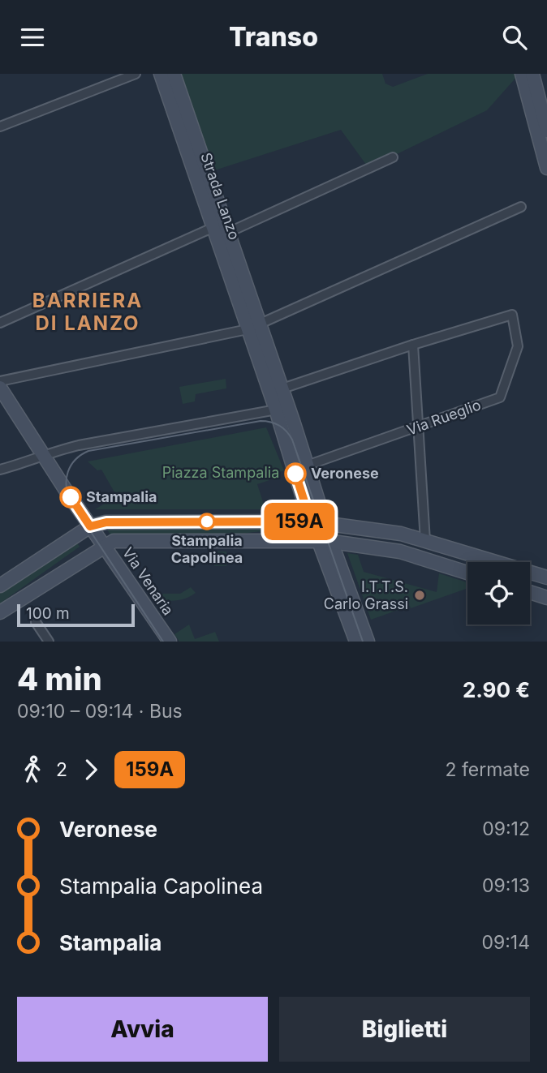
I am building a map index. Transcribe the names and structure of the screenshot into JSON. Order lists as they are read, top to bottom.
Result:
{
  "streets": {
    "street": ["Strada Lanzo", "Via Rueglio", "Via Venaria"]
  },
  "districts": ["BARRIERA DI LANZO"],
  "parks": ["Piazza Stampalia"],
  "places": [
    "Veronese",
    "Stampalia",
    "Stampalia Capolinea",
    "I.T.T.S. Carlo Grassi"
  ],
  "lines": ["bus line 159A"],
  "scale_bar": "100 m",
  "page": {
    "header": "Transo",
    "on_map": "159A",
    "scale": "100 m",
    "heading": ["4 min", "09:10 – 09:14 · Bus", "2.90 €"],
    "legs": ["2", "159A", "2 fermate"],
    "list": [
      {
        "name": "Veronese",
        "value": "09:12"
      },
      {
        "name": "Stampalia Capolinea",
        "value": "09:13"
      },
      {
        "name": "Stampalia",
        "value": "09:14"
      }
    ],
    "buttons": ["Avvia", "Biglietti"]
  }
}
